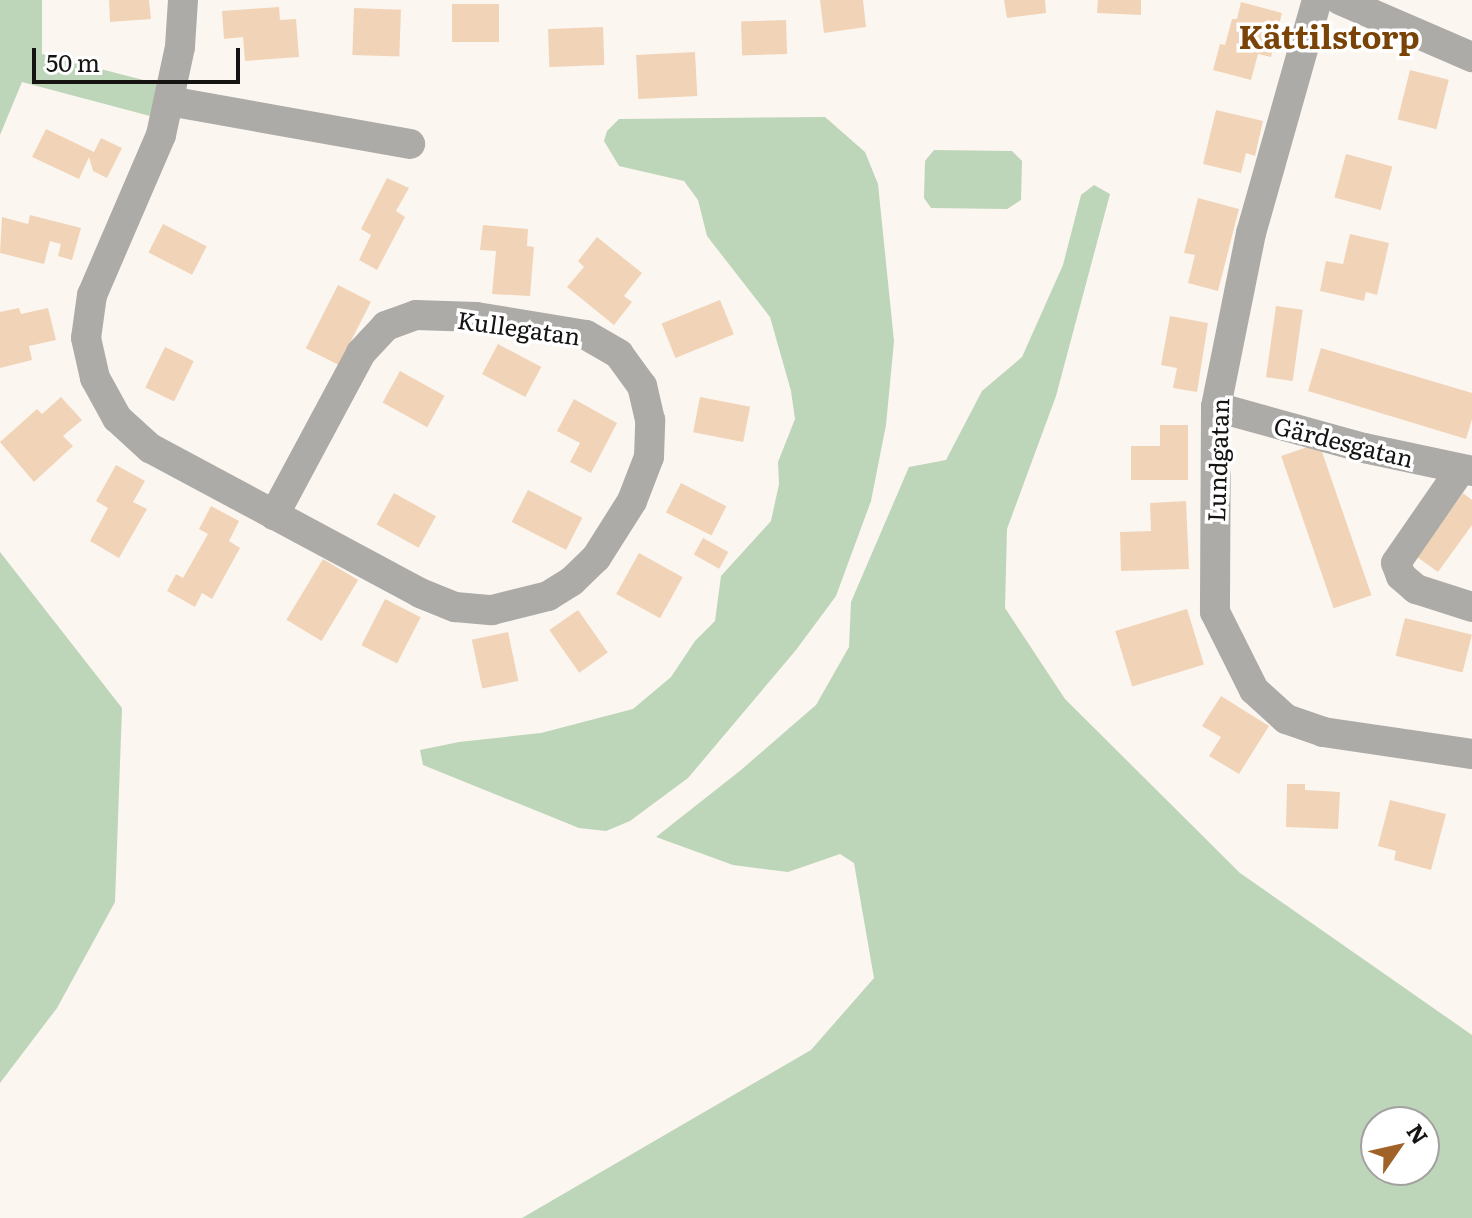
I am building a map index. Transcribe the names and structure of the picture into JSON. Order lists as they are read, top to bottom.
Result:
{
  "streets": {
    "street": ["Kullegatan", "Gärdesgatan", "Lundgatan"]
  },
  "crossings": [
    ["Gärdesgatan", "Lundgatan"]
  ],
  "districts": ["Kättilstorp"],
  "scale_bar": "50 m",
  "north": "top right"
}
